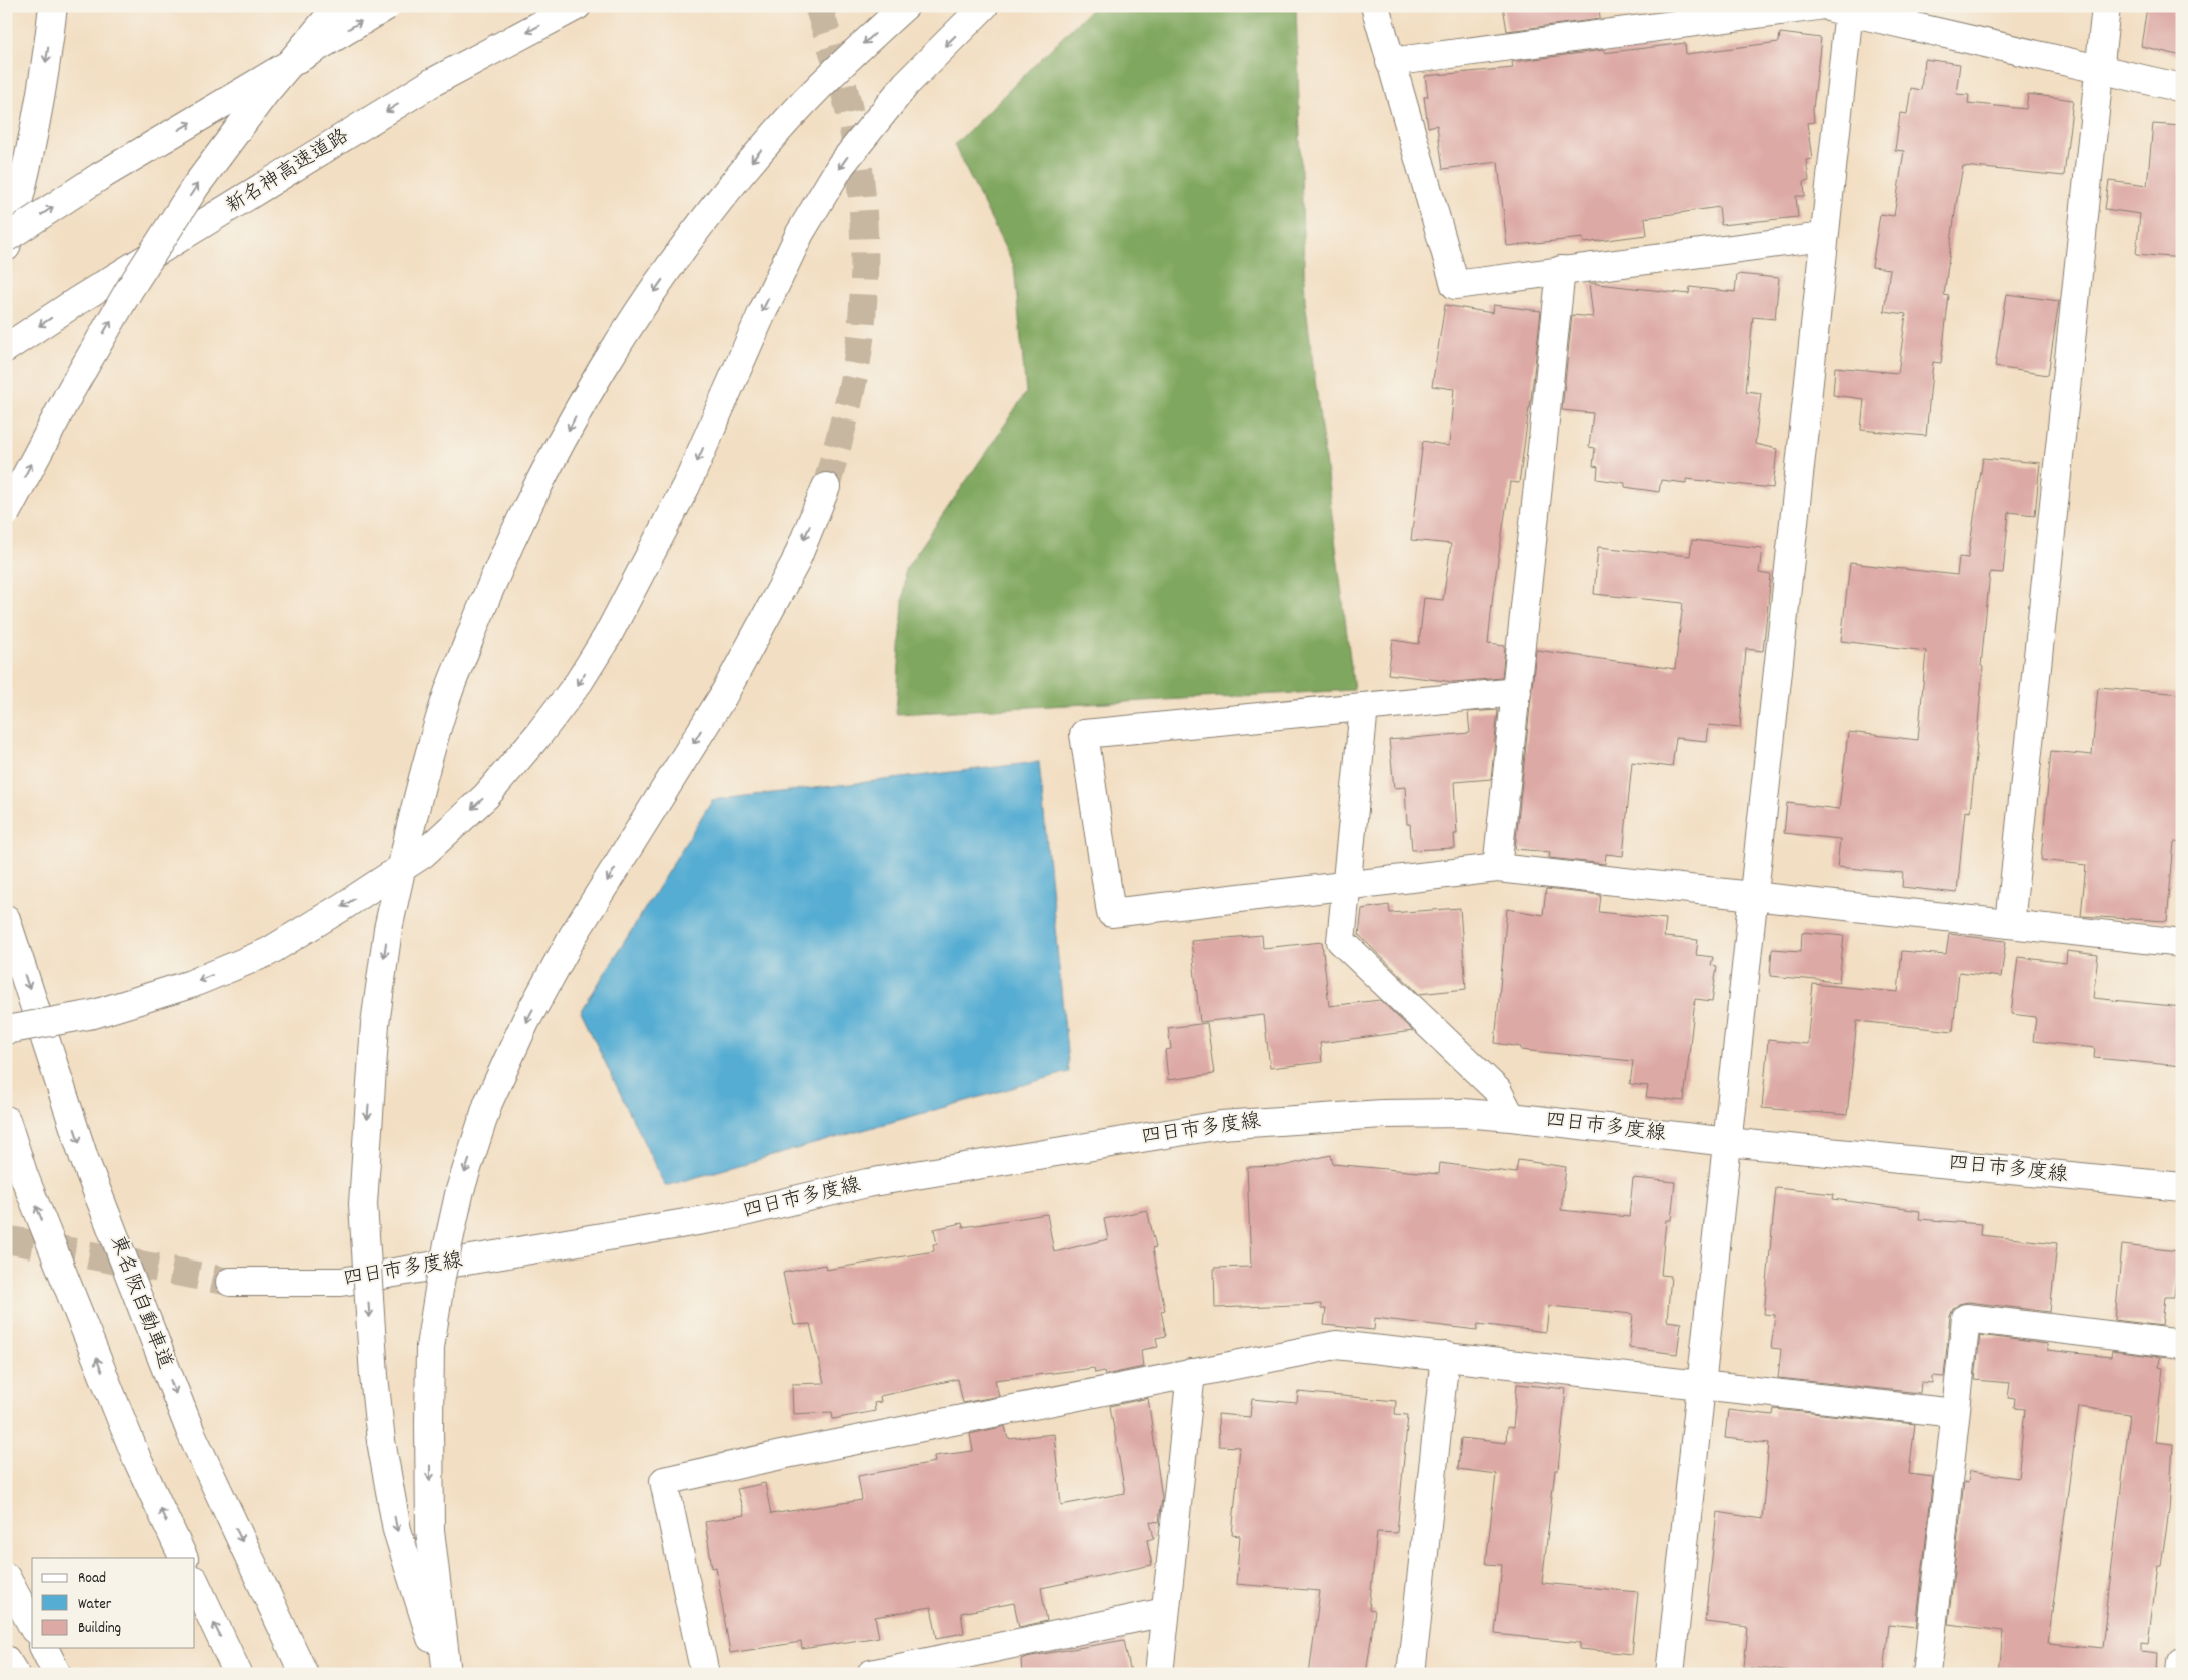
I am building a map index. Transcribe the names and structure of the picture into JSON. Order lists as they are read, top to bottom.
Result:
{
  "streets": {
    "main road": ["新名神高速道路", "四日市多度線", "東名阪自動車道"]
  },
  "legend": ["Road", "Water", "Building"]
}
